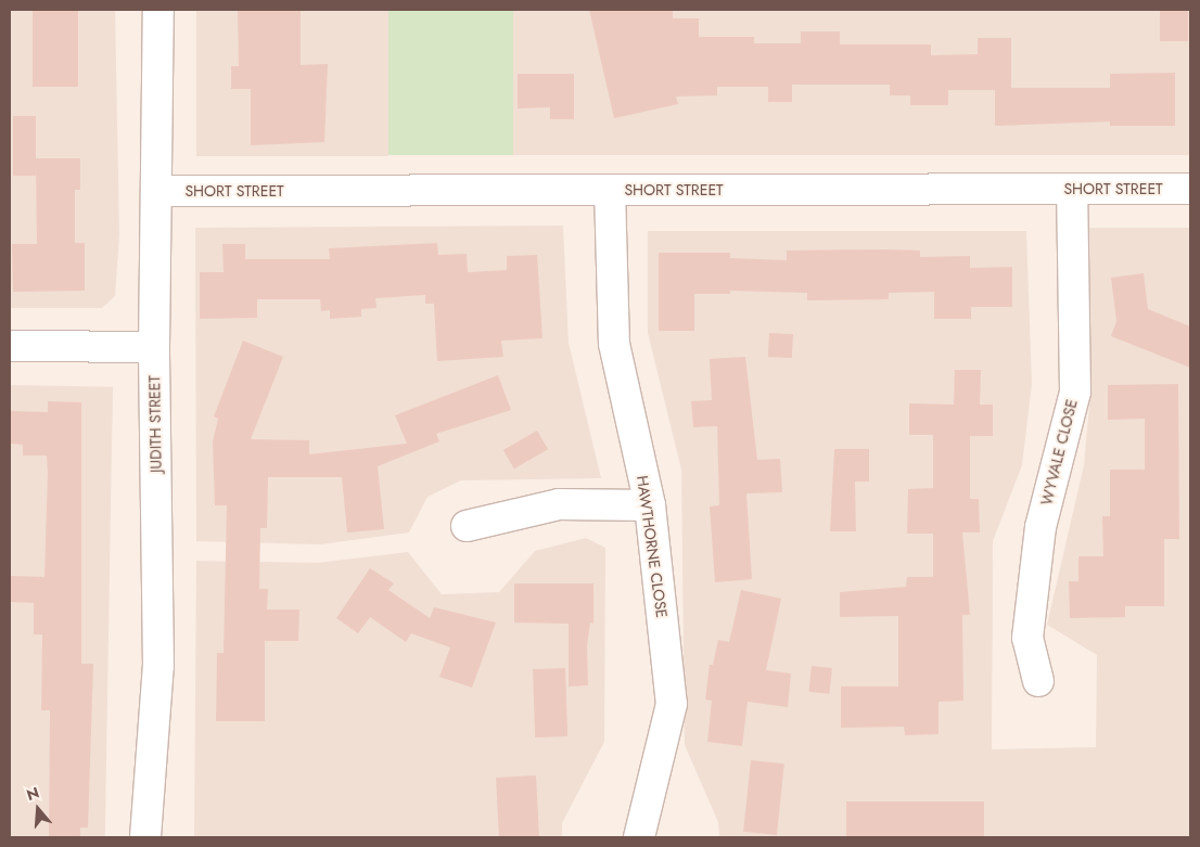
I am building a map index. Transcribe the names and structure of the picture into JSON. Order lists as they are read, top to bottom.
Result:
{
  "streets": {
    "street": [
      "SHORT STREET",
      "JUDITH STREET",
      "WYVALE CLOSE",
      "HAWTHORNE CLOSE"
    ]
  },
  "crossings": [
    ["SHORT STREET", "JUDITH STREET"],
    ["SHORT STREET", "WYVALE CLOSE"],
    ["SHORT STREET", "HAWTHORNE CLOSE"]
  ],
  "north": "top"
}
